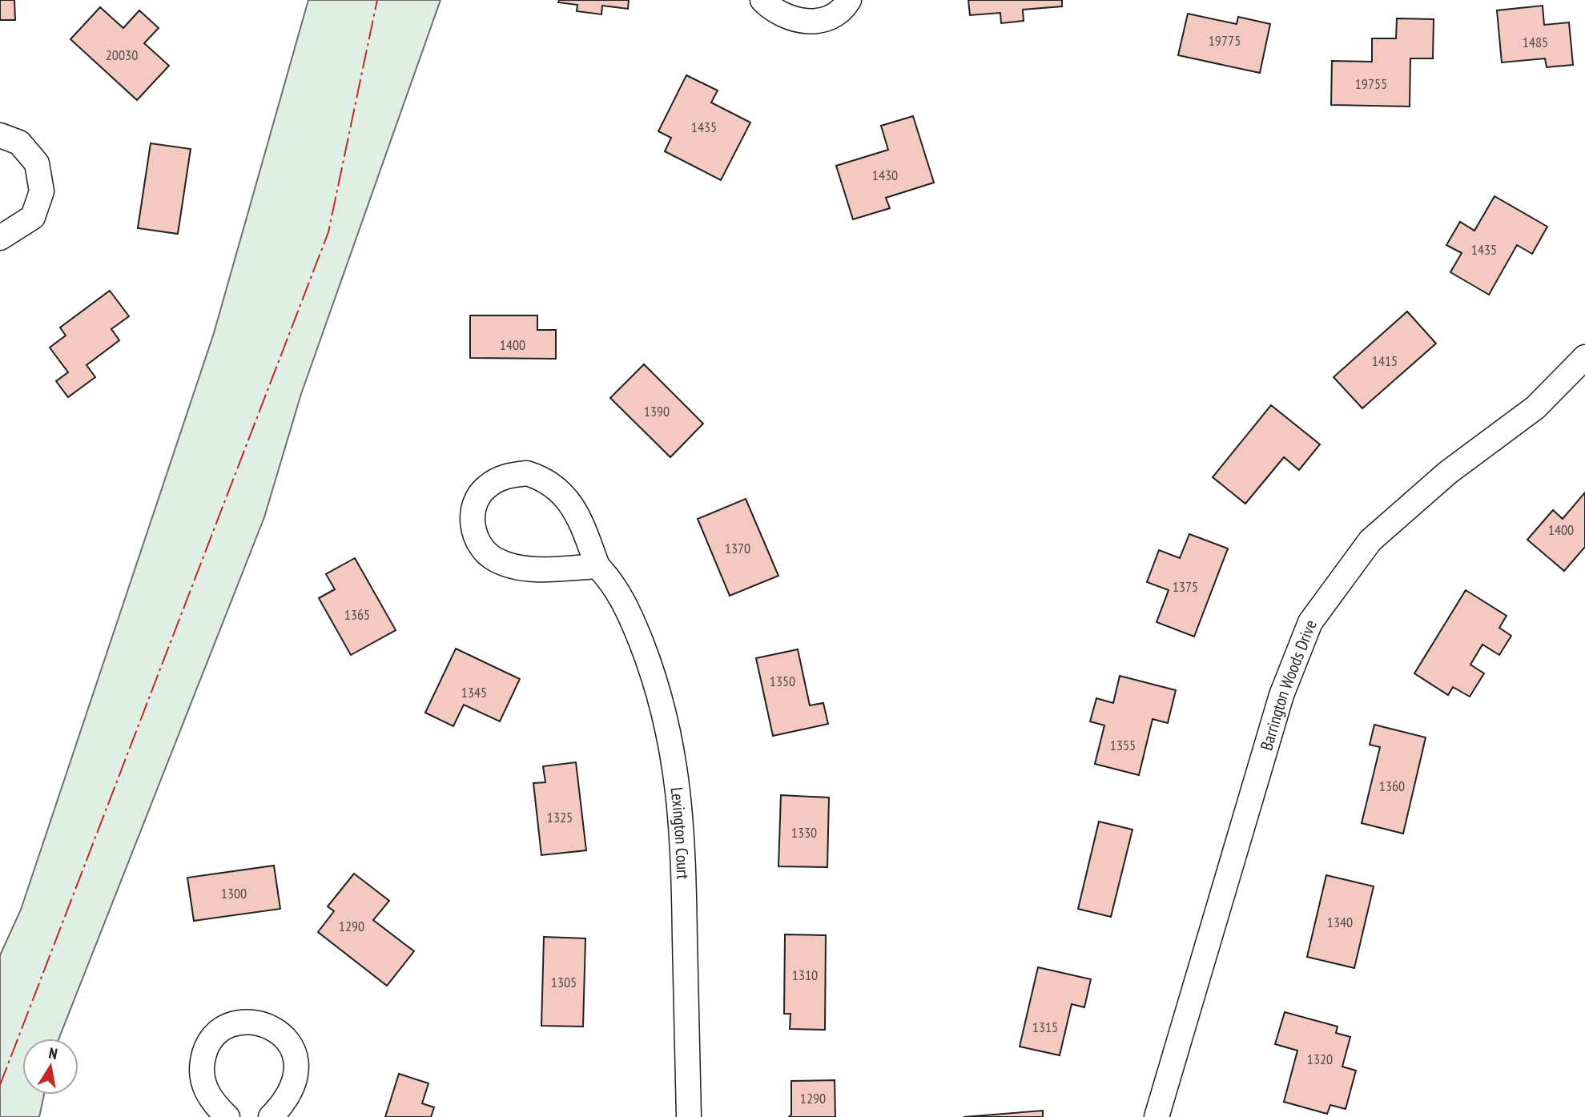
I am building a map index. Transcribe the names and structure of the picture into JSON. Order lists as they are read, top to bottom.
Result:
{
  "streets": {
    "street": ["Barrington Woods Drive", "Lexington Court"]
  },
  "house_numbers": [
    "19775",
    "1485",
    "20030",
    "19755",
    "1435",
    "1430",
    "1435",
    "1400",
    "1415",
    "1390",
    "1400",
    "1370",
    "1375",
    "1365",
    "1350",
    "1345",
    "1355",
    "1360",
    "1325",
    "1330",
    "1300",
    "1340",
    "1290",
    "1310",
    "1305",
    "1315",
    "1320",
    "1290"
  ],
  "north": "top"
}
